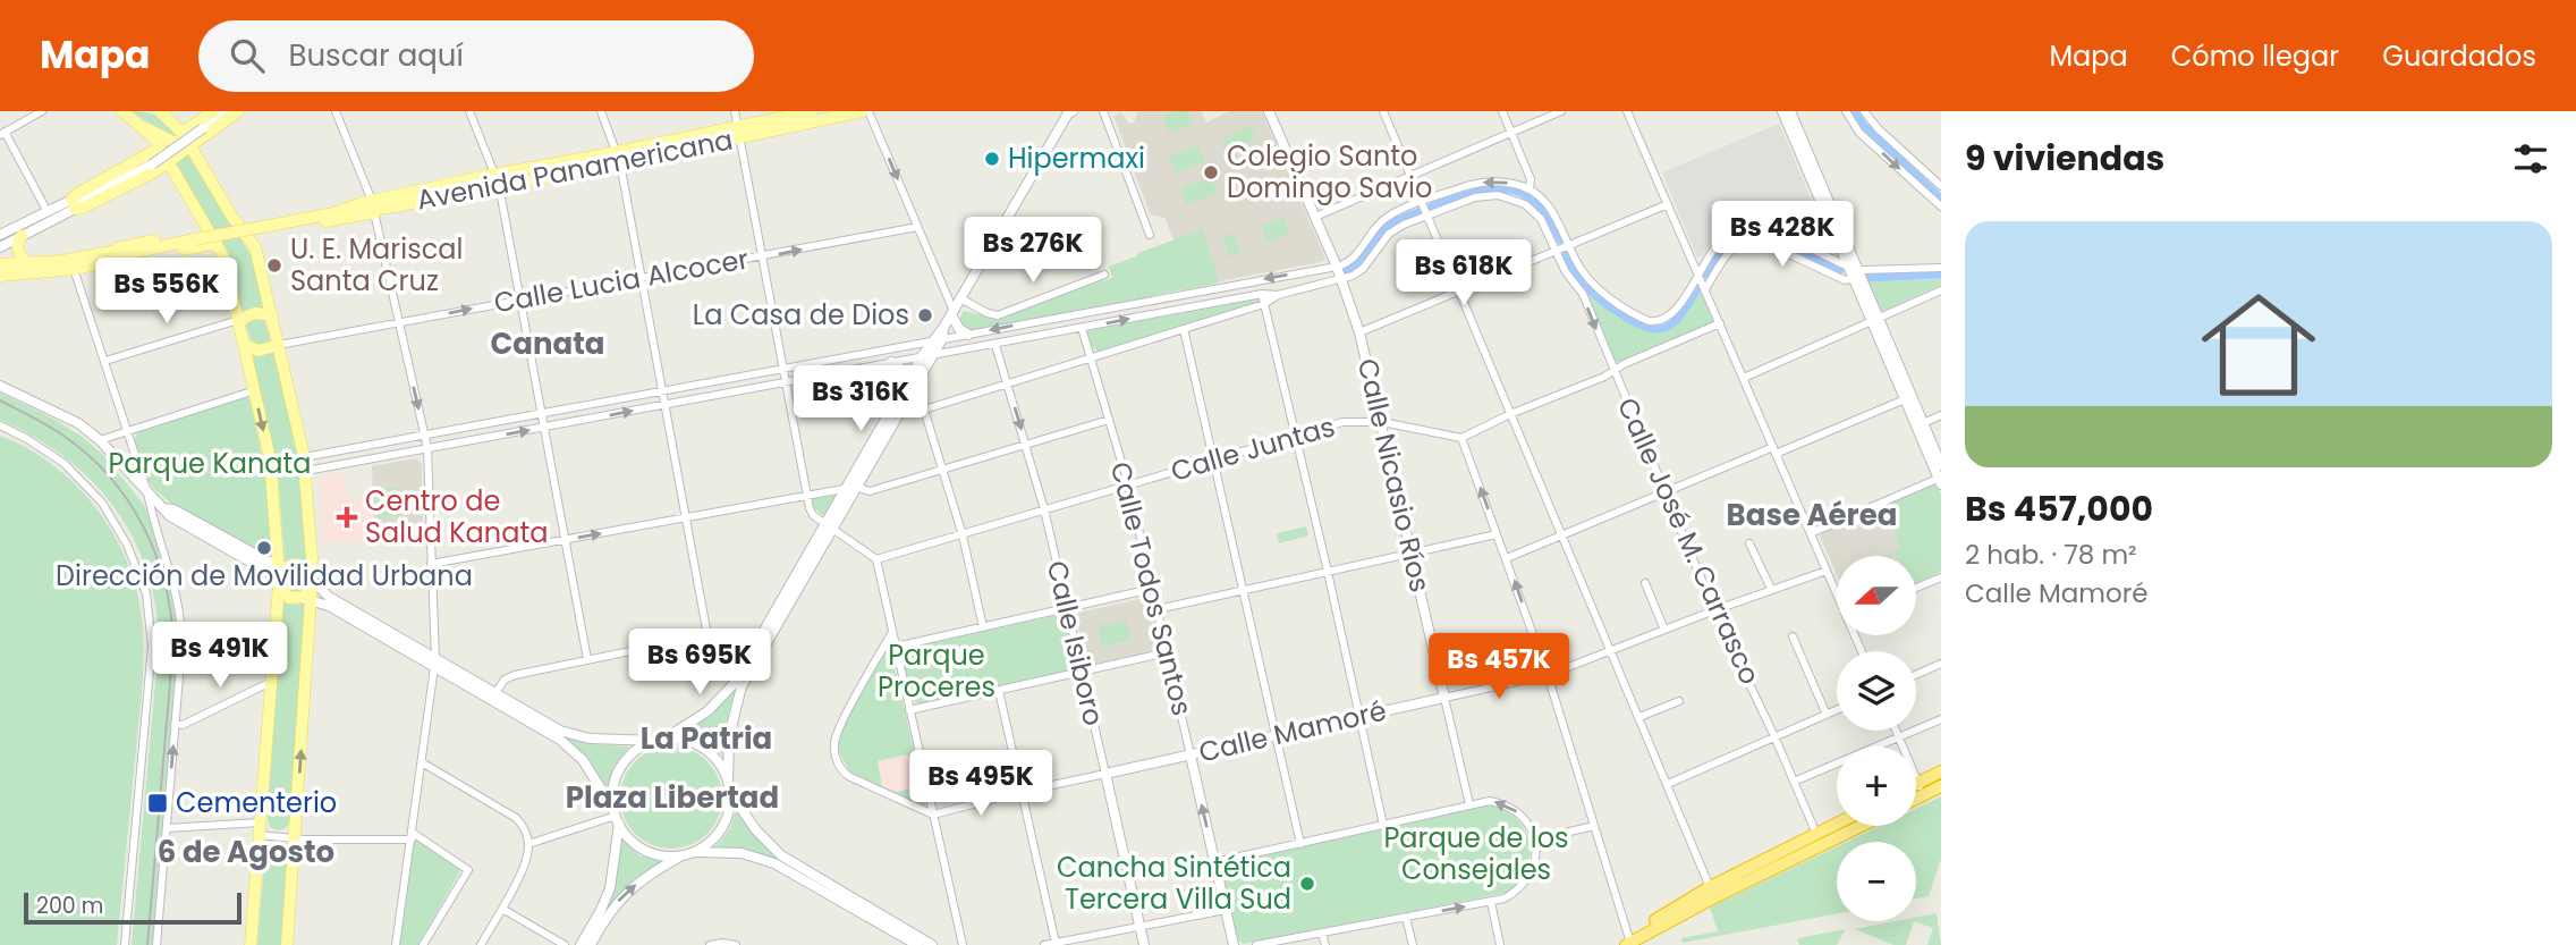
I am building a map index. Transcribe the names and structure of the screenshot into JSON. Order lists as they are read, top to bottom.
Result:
{
  "streets": {
    "main road": ["Avenida Panamericana"],
    "street": [
      "Calle Lucia Alcocer",
      "Calle Juntas",
      "Calle Nicasio Ríos",
      "Calle José M. Carrasco",
      "Calle Todos Santos",
      "Calle Isiboro",
      "Calle Mamoré"
    ]
  },
  "crossings": [
    ["Calle Juntas", "Calle Nicasio Ríos"],
    ["Calle Juntas", "Calle Todos Santos"],
    ["Calle Juntas", "Calle Isiboro"],
    ["Calle Nicasio Ríos", "Calle José M. Carrasco"],
    ["Calle Nicasio Ríos", "Calle Mamoré"],
    ["Calle José M. Carrasco", "Calle Mamoré"],
    ["Calle Todos Santos", "Calle Mamoré"],
    ["Calle Isiboro", "Calle Mamoré"]
  ],
  "one_way": ["Calle Lucia Alcocer"],
  "districts": [
    "Canata",
    "Base Aérea",
    "La Patria",
    "Plaza Libertad",
    "6 de Agosto"
  ],
  "parks": ["Parque Kanata", "Parque Proceres", "Parque de los Consejales"],
  "places": {
    "other": [
      "Hipermaxi",
      "Colegio Santo Domingo Savio",
      "U. E. Mariscal Santa Cruz",
      "La Casa de Dios",
      "Dirección de Movilidad Urbana",
      "Cancha Sintética Tercera Villa Sud"
    ],
    "health": ["Centro de Salud Kanata"],
    "transit": ["Cementerio"]
  },
  "scale_bar": "200 m",
  "north": "left",
  "page": {
    "header": "Mapa",
    "search": "Buscar aquí",
    "nav": ["Mapa", "Cómo llegar", "Guardados"],
    "heading": "9 viviendas",
    "price": [
      "Bs 428K",
      "Bs 276K",
      "Bs 618K",
      "Bs 556K",
      "Bs 316K",
      "Bs 491K",
      "Bs 695K",
      "Bs 457K",
      "Bs 495K"
    ],
    "list": [
      {
        "name": "Bs 457,000",
        "note": "2 hab. · 78 m² · Calle Mamoré"
      }
    ],
    "map_buttons": ["+", "−"],
    "scale": "200 m"
  }
}
